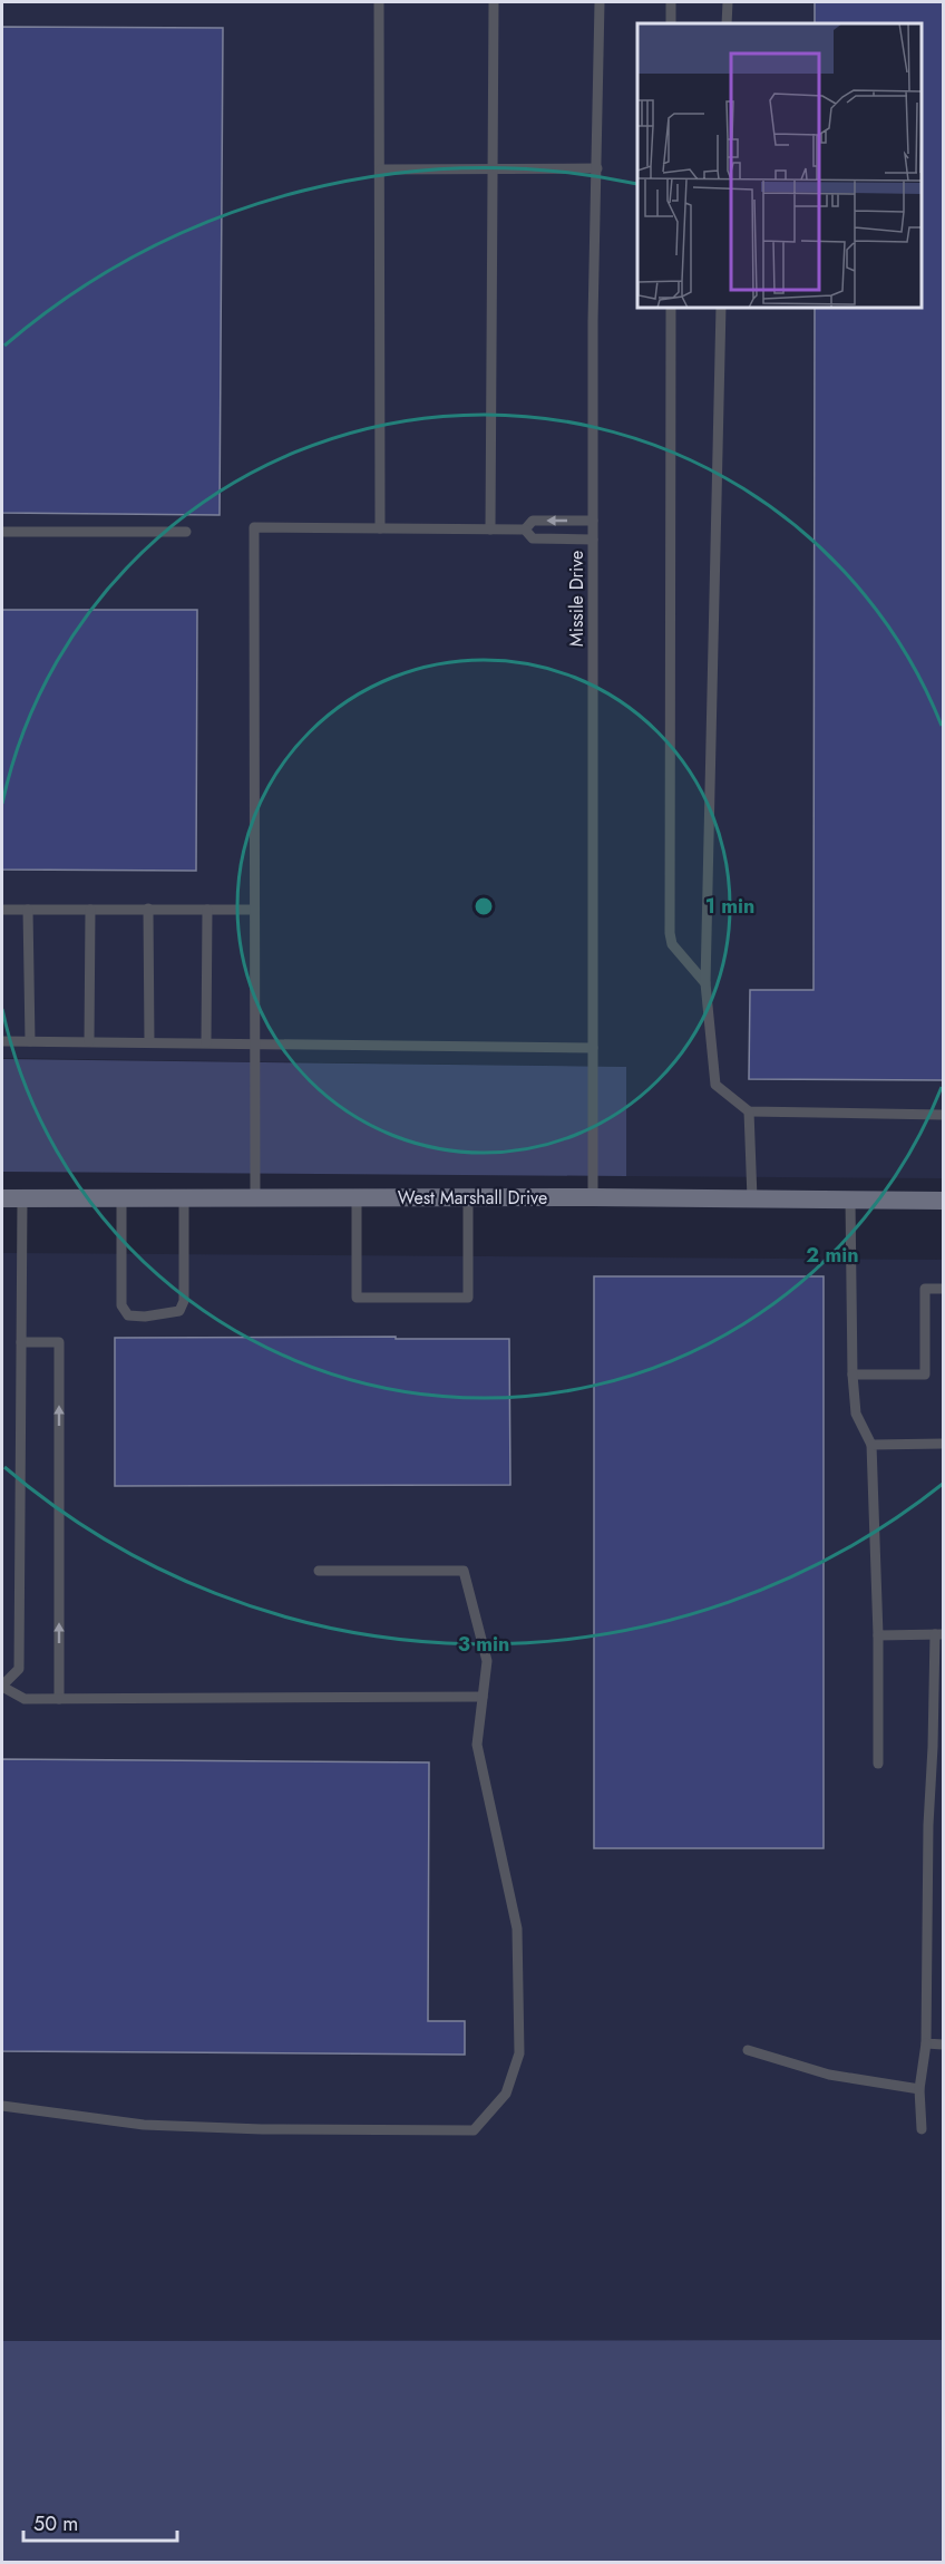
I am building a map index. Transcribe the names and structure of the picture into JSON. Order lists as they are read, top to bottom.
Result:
{
  "streets": {
    "main road": ["West Marshall Drive"],
    "lane": ["Missile Drive"]
  },
  "crossings": [
    ["Missile Drive", "West Marshall Drive"]
  ],
  "scale_bar": "50 m",
  "rings": ["1 min", "2 min", "3 min"]
}
